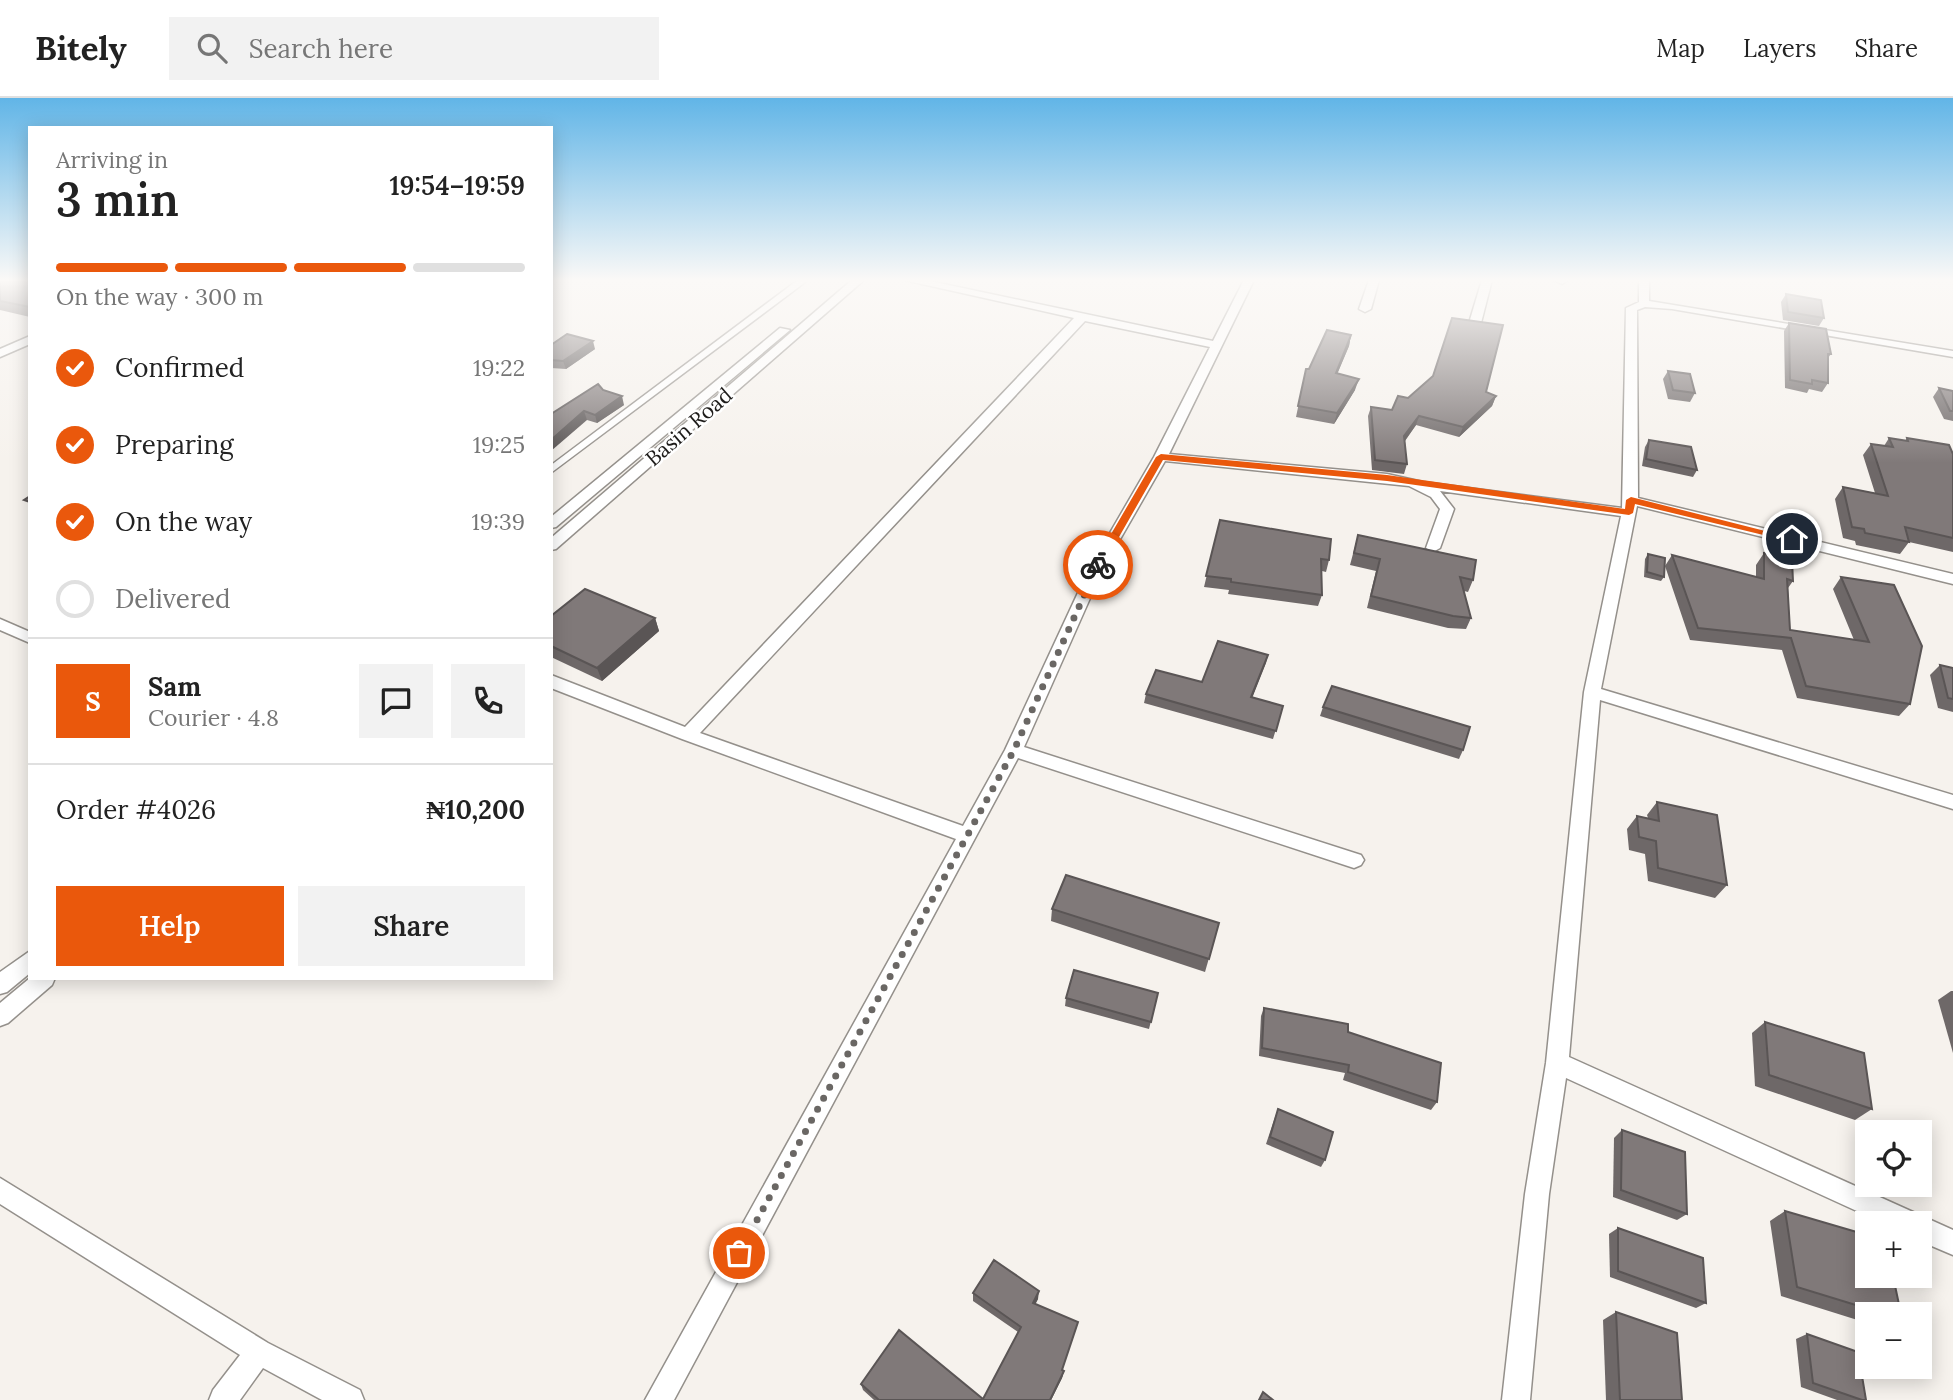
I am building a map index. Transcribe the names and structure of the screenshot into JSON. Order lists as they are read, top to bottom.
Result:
{
  "streets": {
    "street": ["Basin Road"]
  },
  "page": {
    "header": "Bitely",
    "search": "Search here",
    "nav": ["Map", "Layers", "Share"],
    "heading": ["3 min", "Arriving in", "19:54–19:59"],
    "panel": [
      "Sam",
      "Courier · 4.8",
      "Order #4026",
      "₦10,200"
    ],
    "bar": "On the way · 300 m",
    "list": [
      ["Confirmed", "19:22"],
      ["Preparing", "19:25"],
      ["On the way", "19:39"],
      "Delivered"
    ],
    "round": "S",
    "buttons": ["Help", "Share"],
    "map_buttons": ["+", "−"]
  }
}
